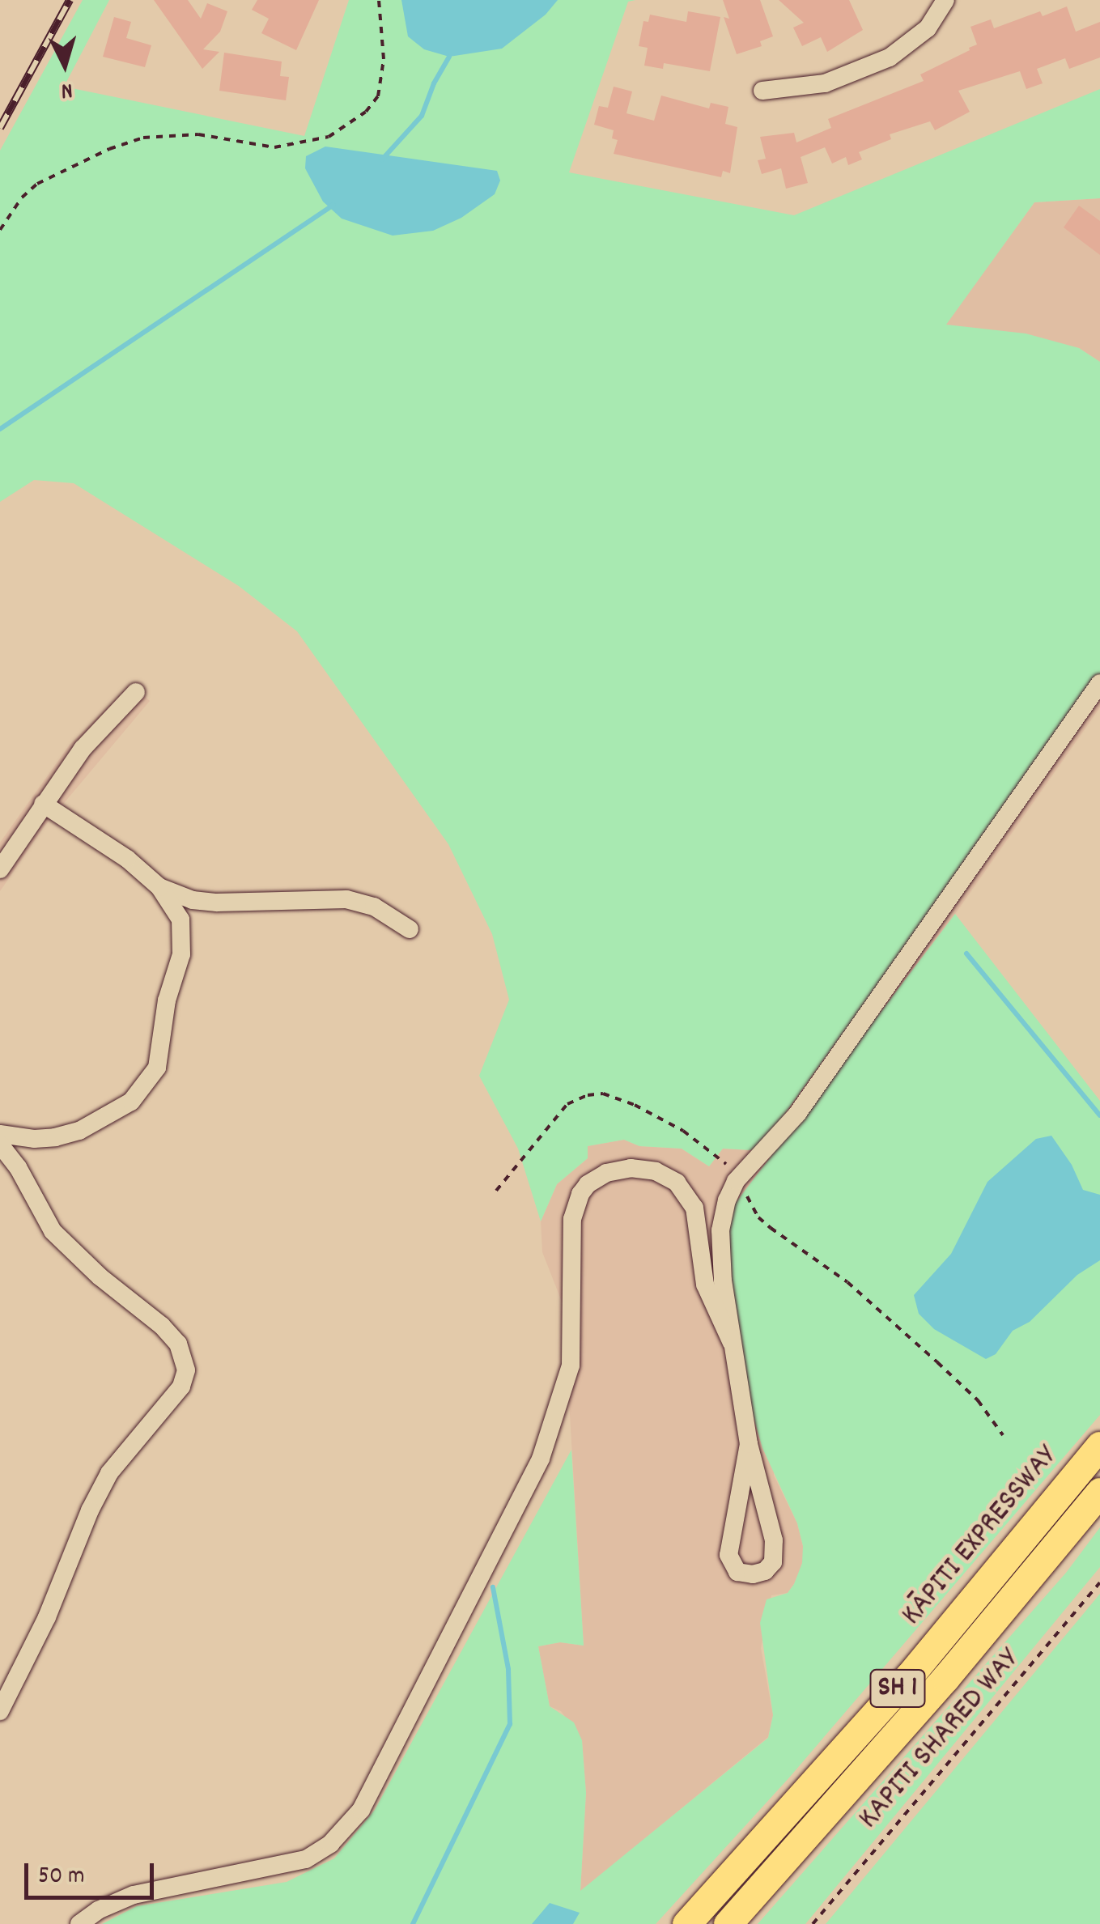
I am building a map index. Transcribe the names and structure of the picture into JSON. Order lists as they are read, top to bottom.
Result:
{
  "streets": {
    "highway": ["KĀPITI EXPRESSWAY", "SH 1"],
    "path": ["KAPITI SHARED WAY"]
  },
  "scale_bar": "50 m",
  "north": "bottom"
}
